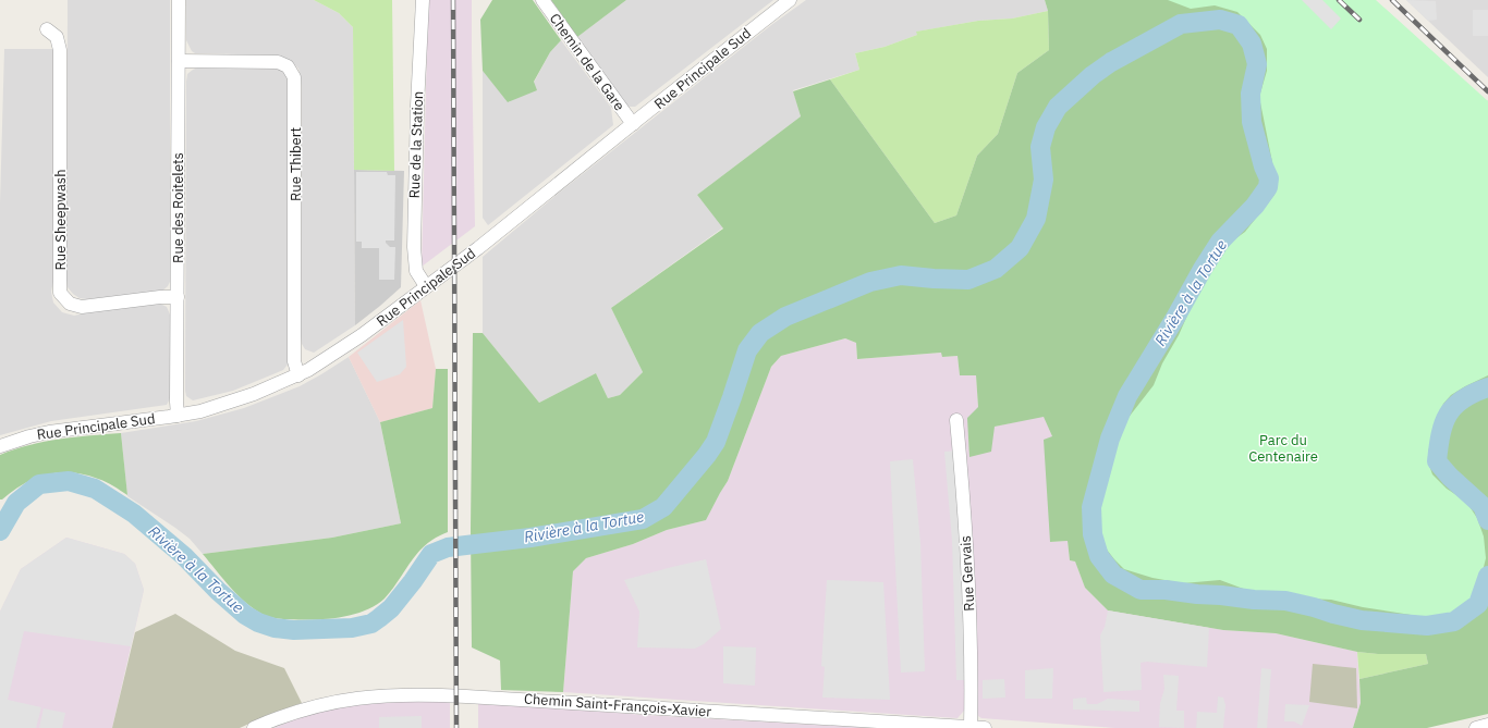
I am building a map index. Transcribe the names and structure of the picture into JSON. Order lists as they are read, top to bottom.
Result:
{
  "streets": {
    "street": [
      "Chemin de la Gare",
      "Rue Principale Sud",
      "Rue de la Station",
      "Rue Thibert",
      "Rue des Roitelets",
      "Rue Sheepwash",
      "Rue Gervais",
      "Chemin Saint-François-Xavier"
    ]
  },
  "crossings": [
    ["Chemin de la Gare", "Rue Principale Sud"],
    ["Rue Principale Sud", "Rue de la Station"],
    ["Rue Principale Sud", "Rue Thibert"],
    ["Rue Principale Sud", "Rue des Roitelets"],
    ["Rue Thibert", "Rue des Roitelets"],
    ["Rue des Roitelets", "Rue Sheepwash"],
    ["Rue Gervais", "Chemin Saint-François-Xavier"]
  ],
  "water": ["Rivière à la Tortue"],
  "parks": ["Parc du Centenaire"]
}
